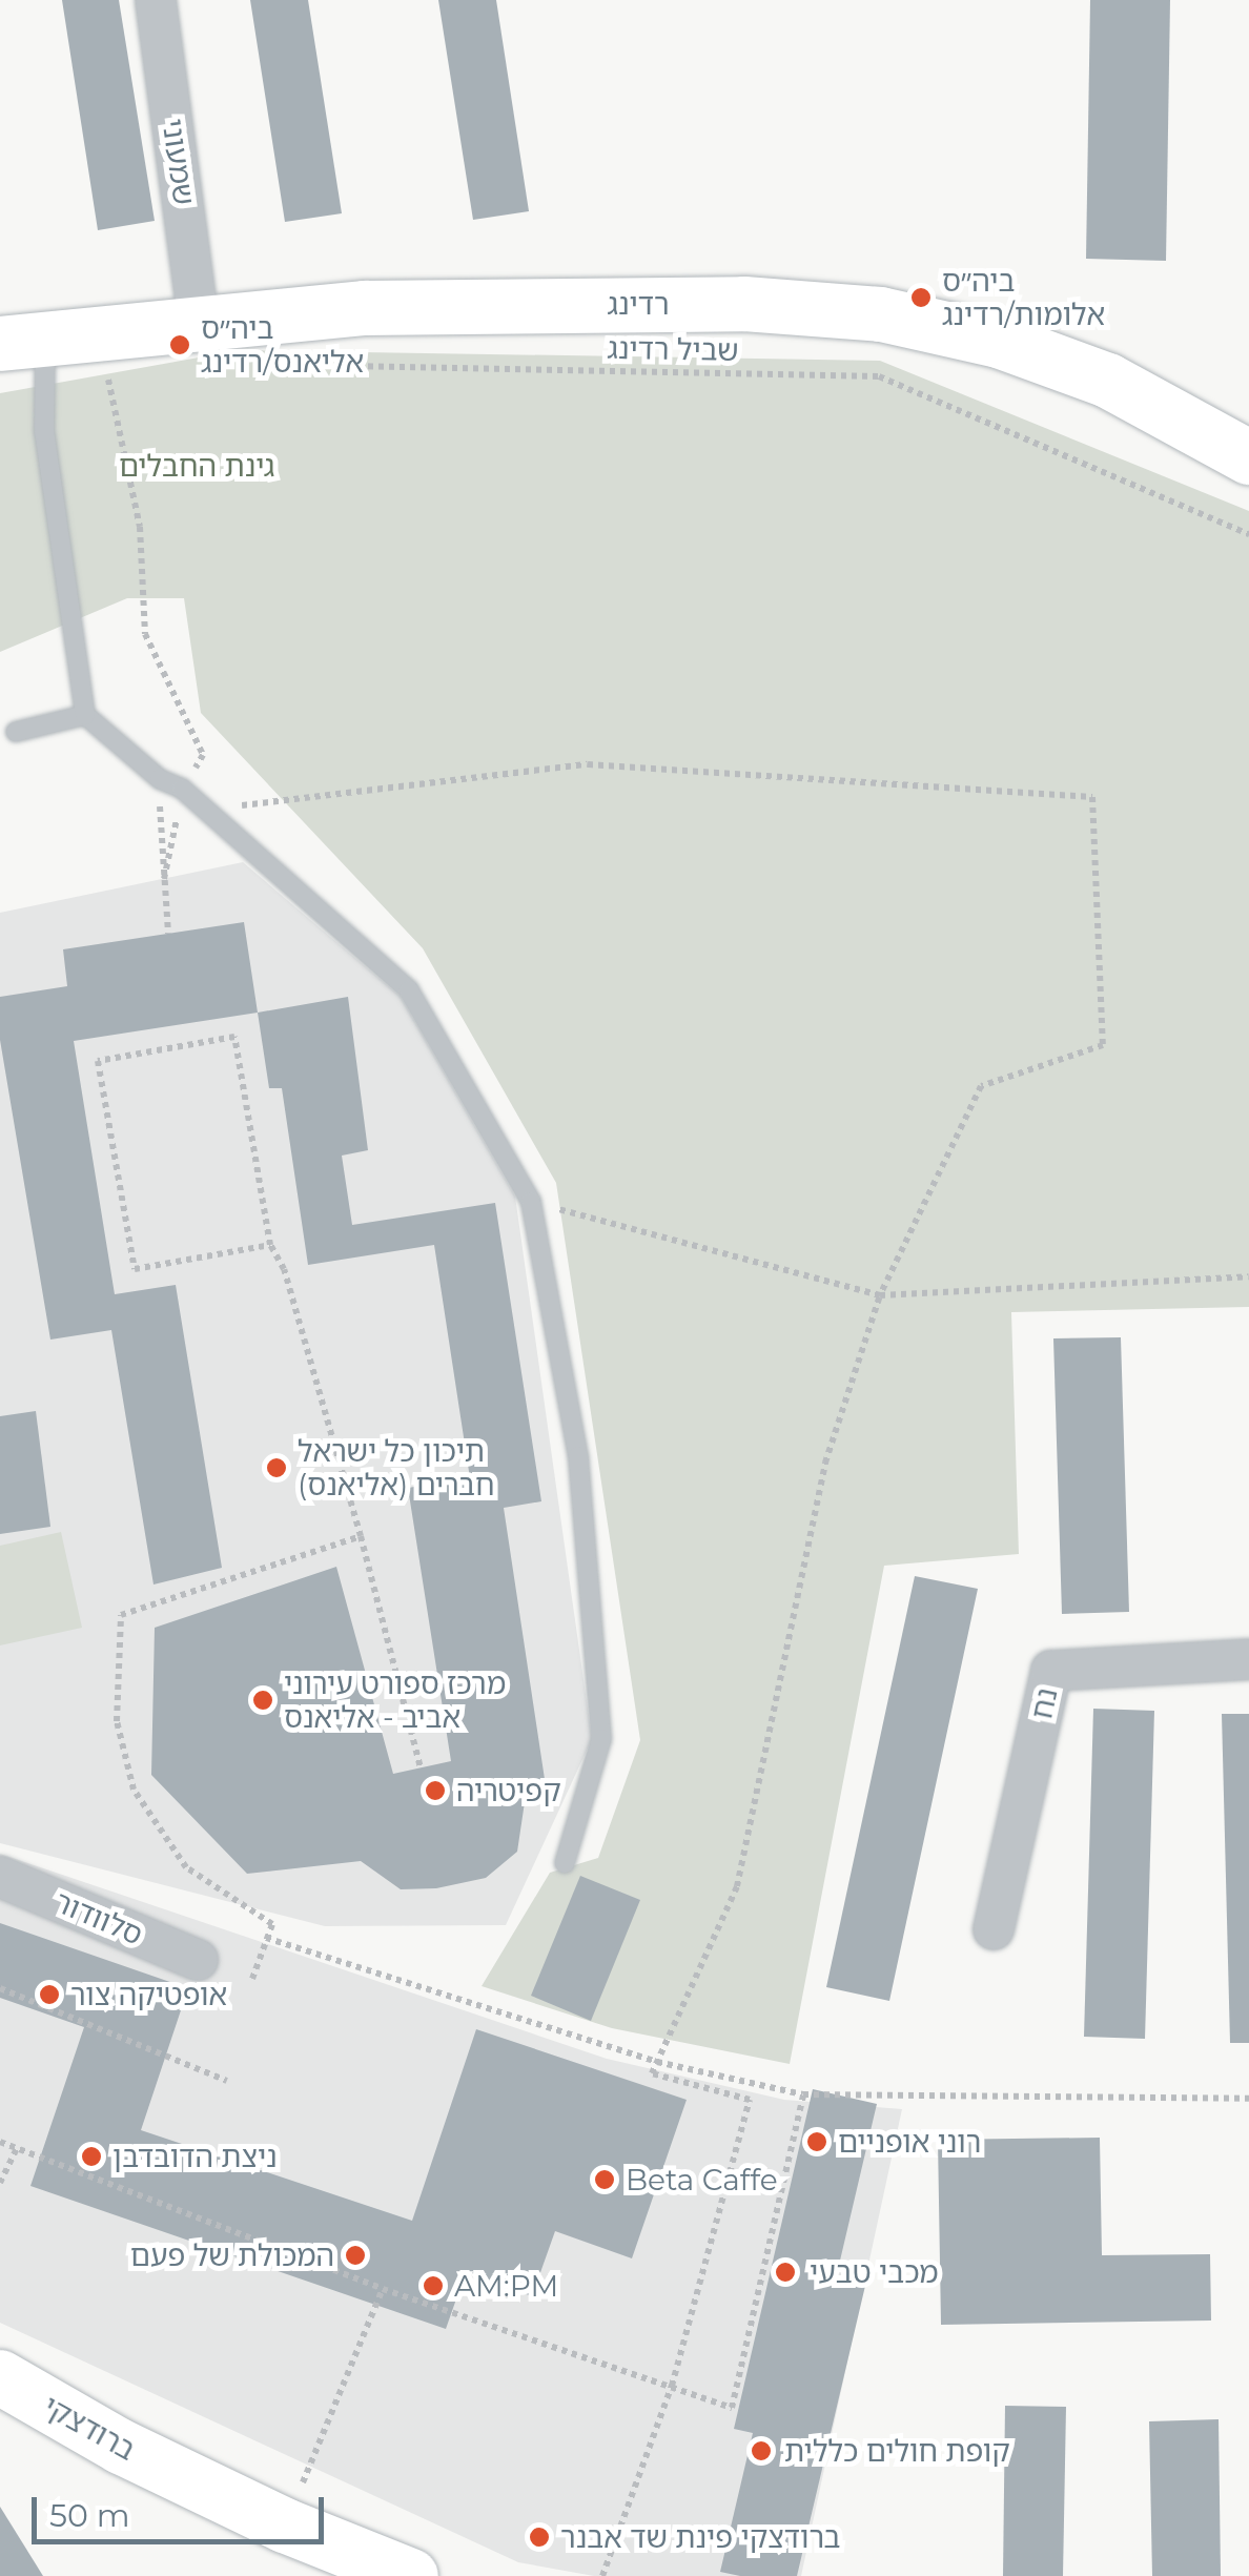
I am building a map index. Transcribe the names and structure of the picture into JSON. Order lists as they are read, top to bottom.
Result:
{
  "streets": {
    "street": [
      "שמעוני",
      "רדינג",
      "נח",
      "סלוודור",
      "ברודצקי"
    ],
    "path": ["שביל רדינג"]
  },
  "crossings": [
    ["שמעוני", "רדינג"]
  ],
  "parks": ["גינת החבלים"],
  "places": [
    "ביה״ס אלומות/רדינג",
    "ביה״ס אליאנס/רדינג",
    "תיכון כל ישראל חברים (אליאנס)",
    "מרכז ספורט עירוני אביב - אליאנס",
    "קפיטריה",
    "אופטיקה צור",
    "רוני אופניים",
    "ניצת הדובדבן",
    "Beta Caffe",
    "המכולת של פעם",
    "מכבי טבעי",
    "AM:PM",
    "קופת חולים כללית",
    "ברודצקי פינת שד אבנר"
  ],
  "scale_bar": "50 m"
}
